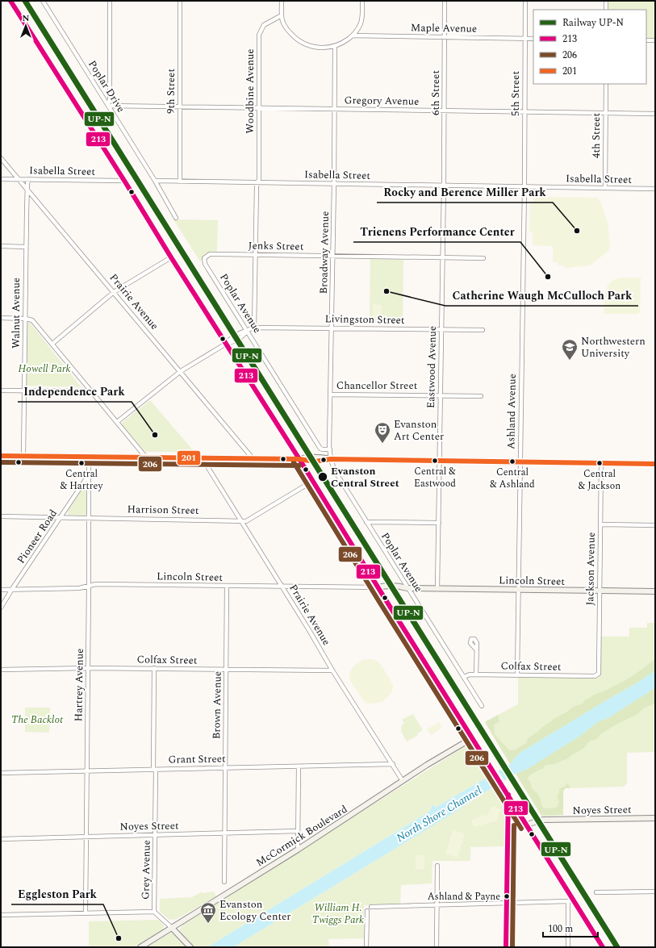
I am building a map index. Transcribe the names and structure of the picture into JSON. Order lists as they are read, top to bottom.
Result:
{
  "streets": {
    "main road": ["Lincoln Street", "Noyes Street", "McCormick Boulevard"],
    "street": [
      "Maple Avenue",
      "Poplar Drive",
      "9th Street",
      "Woodbine Avenue",
      "6th Street",
      "5th Street",
      "Gregory Avenue",
      "4th Street",
      "Isabella Street",
      "Jenks Street",
      "Broadway Avenue",
      "Prairie Avenue",
      "Poplar Avenue",
      "Walnut Avenue",
      "Livingston Street",
      "Eastwood Avenue",
      "Chancellor Street",
      "Ashland Avenue",
      "Harrison Street",
      "Pioneer Road",
      "Jackson Avenue",
      "Colfax Street",
      "Hartrey Avenue",
      "Brown Avenue",
      "Grant Street",
      "Grey Avenue"
    ]
  },
  "crossings": [
    ["Maple Avenue", "6th Street"],
    ["Maple Avenue", "5th Street"],
    ["Poplar Drive", "Gregory Avenue"],
    ["Poplar Drive", "Isabella Street"],
    ["9th Street", "Gregory Avenue"],
    ["9th Street", "Isabella Street"],
    ["Woodbine Avenue", "Gregory Avenue"],
    ["Woodbine Avenue", "Isabella Street"],
    ["Woodbine Avenue", "Jenks Street"],
    ["Woodbine Avenue", "Livingston Street"],
    ["6th Street", "Gregory Avenue"],
    ["6th Street", "Isabella Street"],
    ["6th Street", "Eastwood Avenue"],
    ["5th Street", "Gregory Avenue"],
    ["5th Street", "Isabella Street"],
    ["5th Street", "Ashland Avenue"],
    ["Gregory Avenue", "4th Street"],
    ["Gregory Avenue", "Broadway Avenue"],
    ["4th Street", "Isabella Street"],
    ["Isabella Street", "Broadway Avenue"],
    ["Isabella Street", "Prairie Avenue"],
    ["Isabella Street", "Walnut Avenue"],
    ["Isabella Street", "Eastwood Avenue"],
    ["Isabella Street", "Ashland Avenue"],
    ["Jenks Street", "Broadway Avenue"],
    ["Jenks Street", "Poplar Avenue"],
    ["Jenks Street", "Eastwood Avenue"],
    ["Broadway Avenue", "Poplar Avenue"],
    ["Broadway Avenue", "Livingston Street"],
    ["Broadway Avenue", "Chancellor Street"],
    ["Prairie Avenue", "Walnut Avenue"],
    ["Prairie Avenue", "Livingston Street"],
    ["Prairie Avenue", "Harrison Street"],
    ["Prairie Avenue", "Lincoln Street"],
    ["Prairie Avenue", "Colfax Street"],
    ["Prairie Avenue", "Grant Street"],
    ["Prairie Avenue", "McCormick Boulevard"],
    ["Poplar Avenue", "Livingston Street"],
    ["Poplar Avenue", "Lincoln Street"],
    ["Poplar Avenue", "Colfax Street"],
    ["Livingston Street", "Eastwood Avenue"],
    ["Eastwood Avenue", "Chancellor Street"],
    ["Eastwood Avenue", "Lincoln Street"],
    ["Ashland Avenue", "Lincoln Street"],
    ["Ashland Avenue", "Colfax Street"],
    ["Harrison Street", "Pioneer Road"],
    ["Harrison Street", "Hartrey Avenue"],
    ["Pioneer Road", "Lincoln Street"],
    ["Pioneer Road", "Hartrey Avenue"],
    ["Jackson Avenue", "Lincoln Street"],
    ["Jackson Avenue", "Colfax Street"],
    ["Lincoln Street", "Hartrey Avenue"],
    ["Lincoln Street", "Brown Avenue"],
    ["Colfax Street", "Hartrey Avenue"],
    ["Colfax Street", "Brown Avenue"],
    ["Colfax Street", "Grey Avenue"],
    ["Hartrey Avenue", "Grant Street"],
    ["Hartrey Avenue", "Noyes Street"],
    ["Brown Avenue", "Grant Street"],
    ["Brown Avenue", "Noyes Street"],
    ["Grant Street", "Grey Avenue"],
    ["Noyes Street", "Grey Avenue"]
  ],
  "water": ["North Shore Channel"],
  "parks": ["Howell Park", "The Backlot", "William H. Twiggs Park"],
  "places": {
    "other": [
      "Rocky and Berence Miller Park",
      "Trienens Performance Center",
      "Catherine Waugh McCulloch Park",
      "Independence Park",
      "Central & Eastwood",
      "Central & Ashland",
      "Central & Hartrey",
      "Central & Jackson",
      "Evanston Central Street",
      "Ashland & Payne",
      "Eggleston Park"
    ],
    "school or university": ["Northwestern University"],
    "theatre": ["Evanston Art Center"],
    "museum": ["Evanston Ecology Center"]
  },
  "lines": [
    "rail line UP-N",
    "transit line 213",
    "transit line 201",
    "transit line 206"
  ],
  "legend": [
    "Railway UP-N",
    "213",
    "206",
    "201"
  ],
  "scale_bar": "100 m",
  "north": "top"
}
